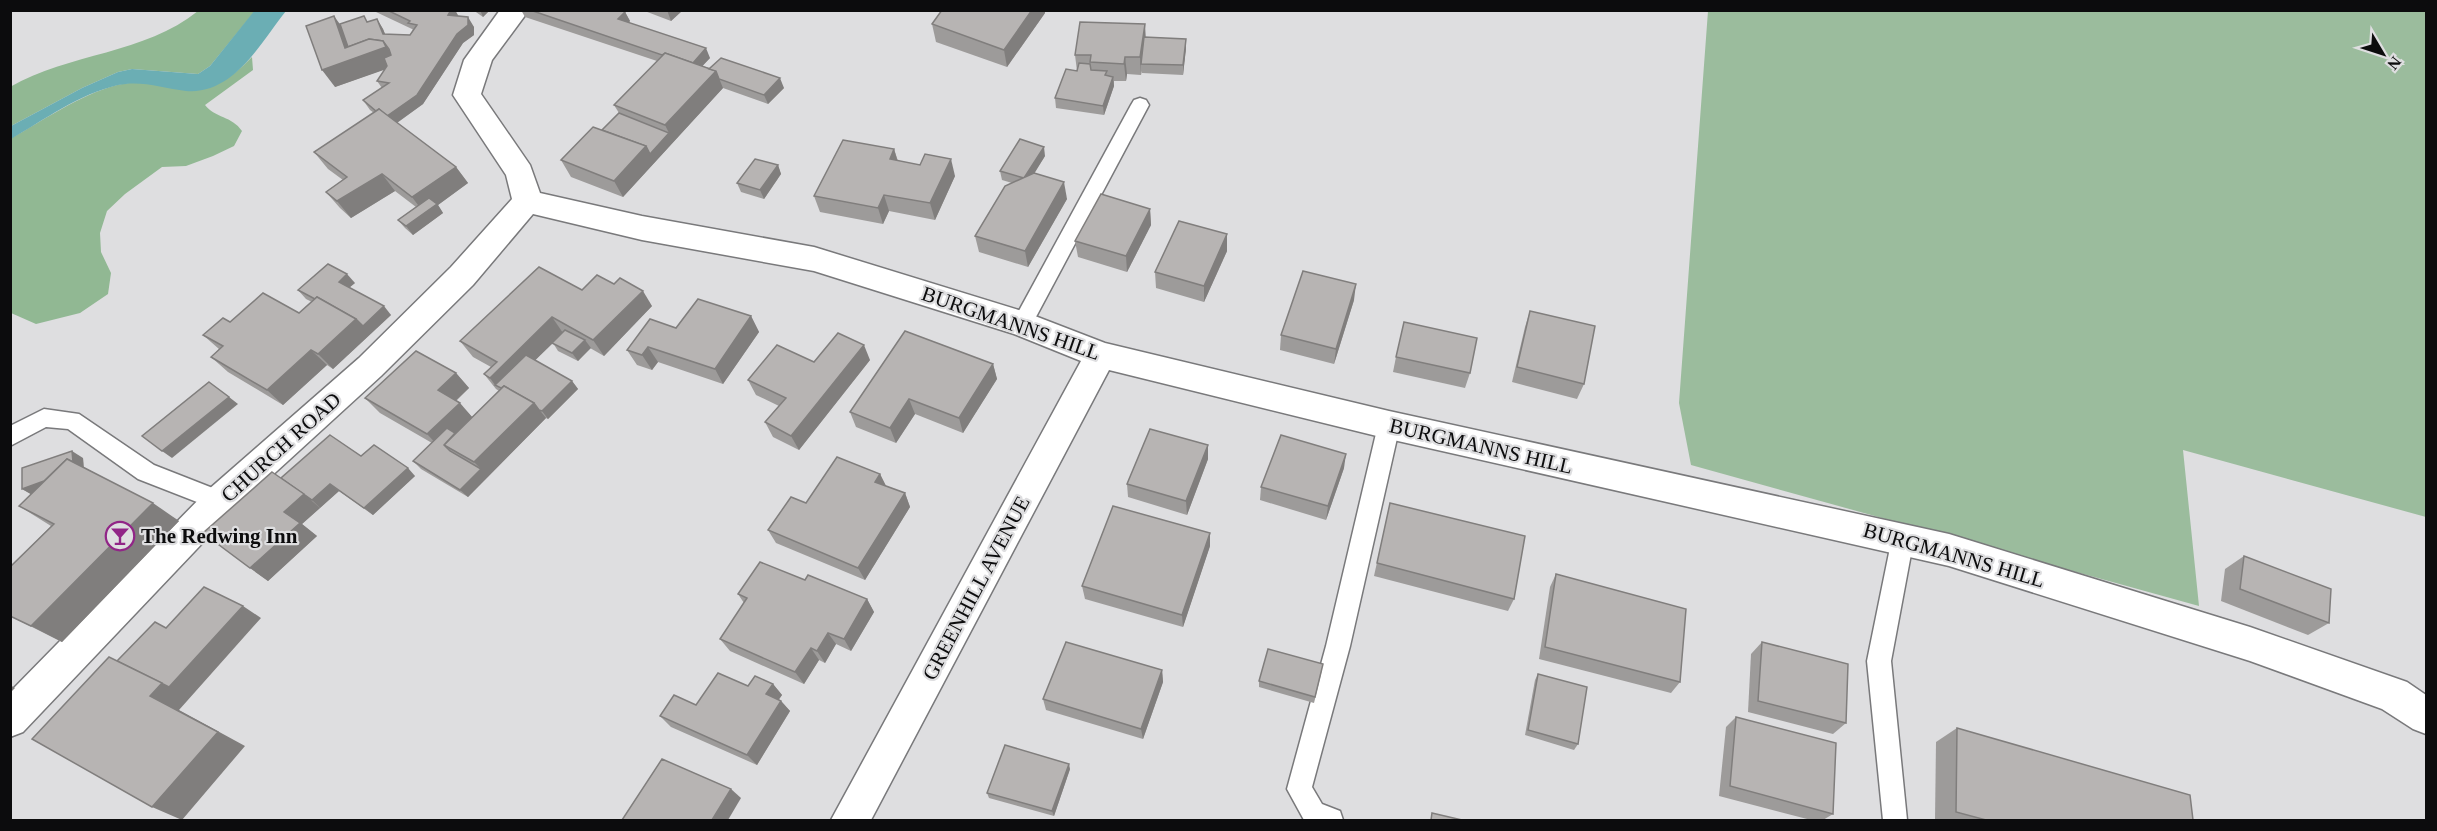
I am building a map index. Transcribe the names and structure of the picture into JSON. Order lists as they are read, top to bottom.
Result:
{
  "streets": {
    "street": ["BURGMANNS HILL", "CHURCH ROAD", "GREENHILL AVENUE"]
  },
  "crossings": [
    ["BURGMANNS HILL", "CHURCH ROAD"],
    ["BURGMANNS HILL", "GREENHILL AVENUE"]
  ],
  "places": {
    "bar": ["The Redwing Inn"]
  },
  "north": "bottom right"
}
